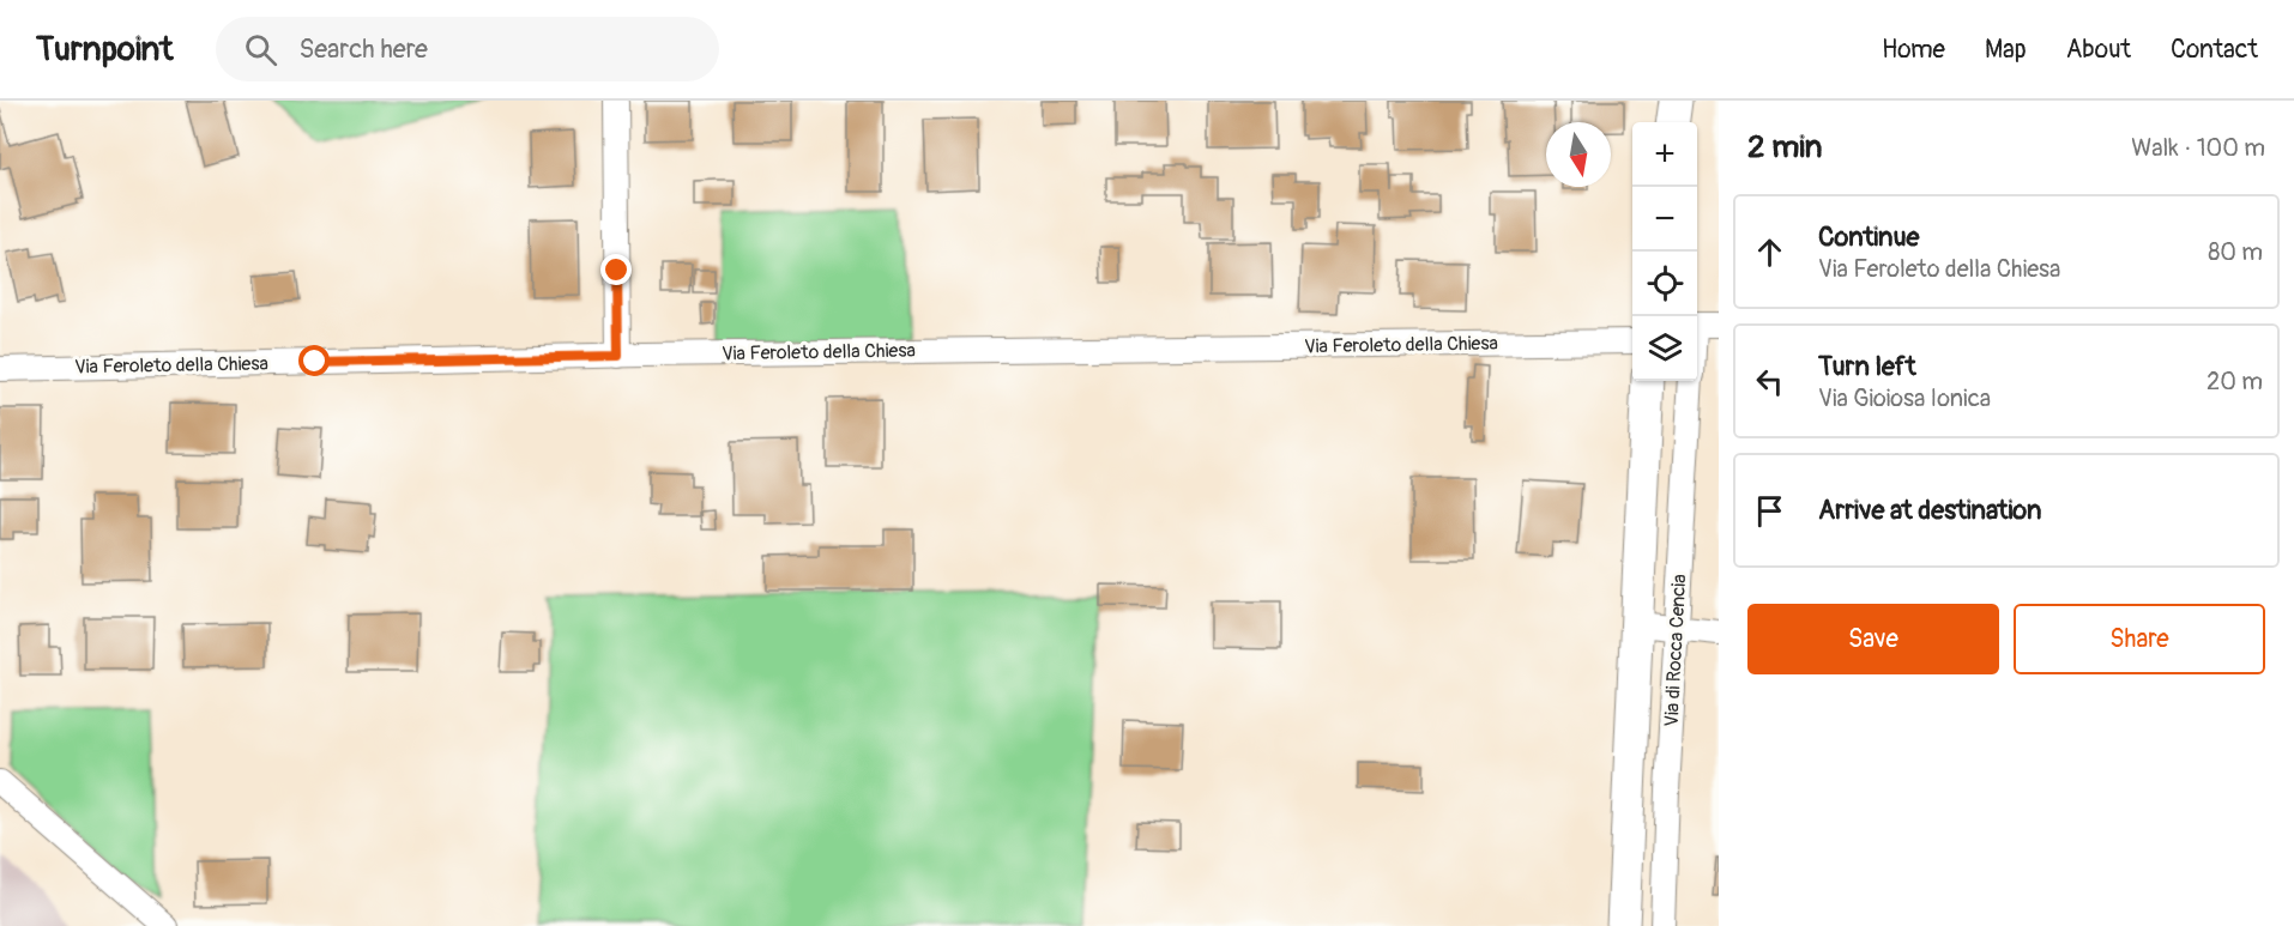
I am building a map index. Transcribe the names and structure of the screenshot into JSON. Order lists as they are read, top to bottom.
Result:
{
  "streets": {
    "main road": ["Via di Rocca Cencia"],
    "street": ["Via Feroleto della Chiesa"]
  },
  "north": "bottom",
  "page": {
    "header": "Turnpoint",
    "search": "Search here",
    "nav": [
      "Home",
      "Map",
      "About",
      "Contact"
    ],
    "heading": ["2 min", "Walk · 100 m"],
    "map_buttons": ["+", "−"],
    "list": [
      ["Continue", "Via Feroleto della Chiesa", "80 m"],
      ["Turn left", "Via Gioiosa Ionica", "20 m"],
      "Arrive at destination"
    ],
    "buttons": ["Save", "Share"]
  }
}
